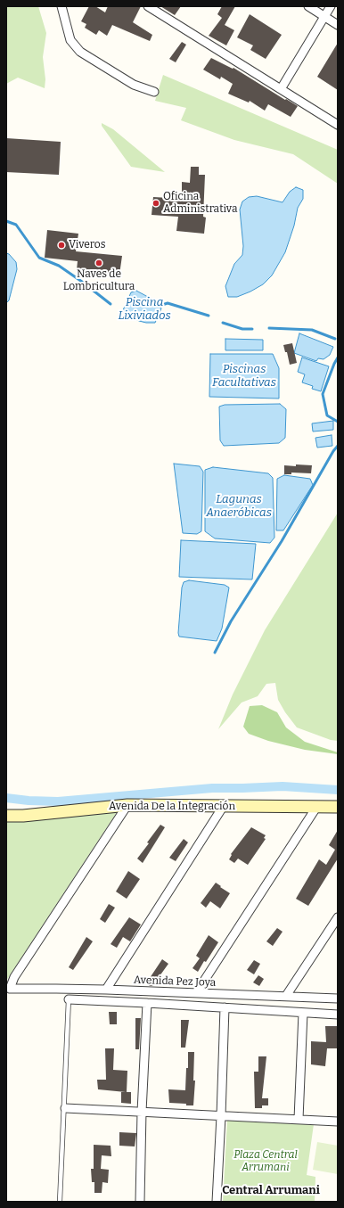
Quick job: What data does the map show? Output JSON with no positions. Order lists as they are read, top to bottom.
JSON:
{
  "streets": {
    "street": ["Avenida De la Integración", "Avenida Pez Joya"]
  },
  "crossings": [
    ["Avenida De la Integración", "Avenida Pez Joya"]
  ],
  "districts": ["Central Arrumani"],
  "water": ["Piscina Lixiviados", "Piscinas Facultativas", "Lagunas Anaeróbicas"],
  "parks": ["Plaza Central Arrumani"],
  "places": ["Oficina Administrativa", "Viveros", "Naves de Lombricultura"]
}
